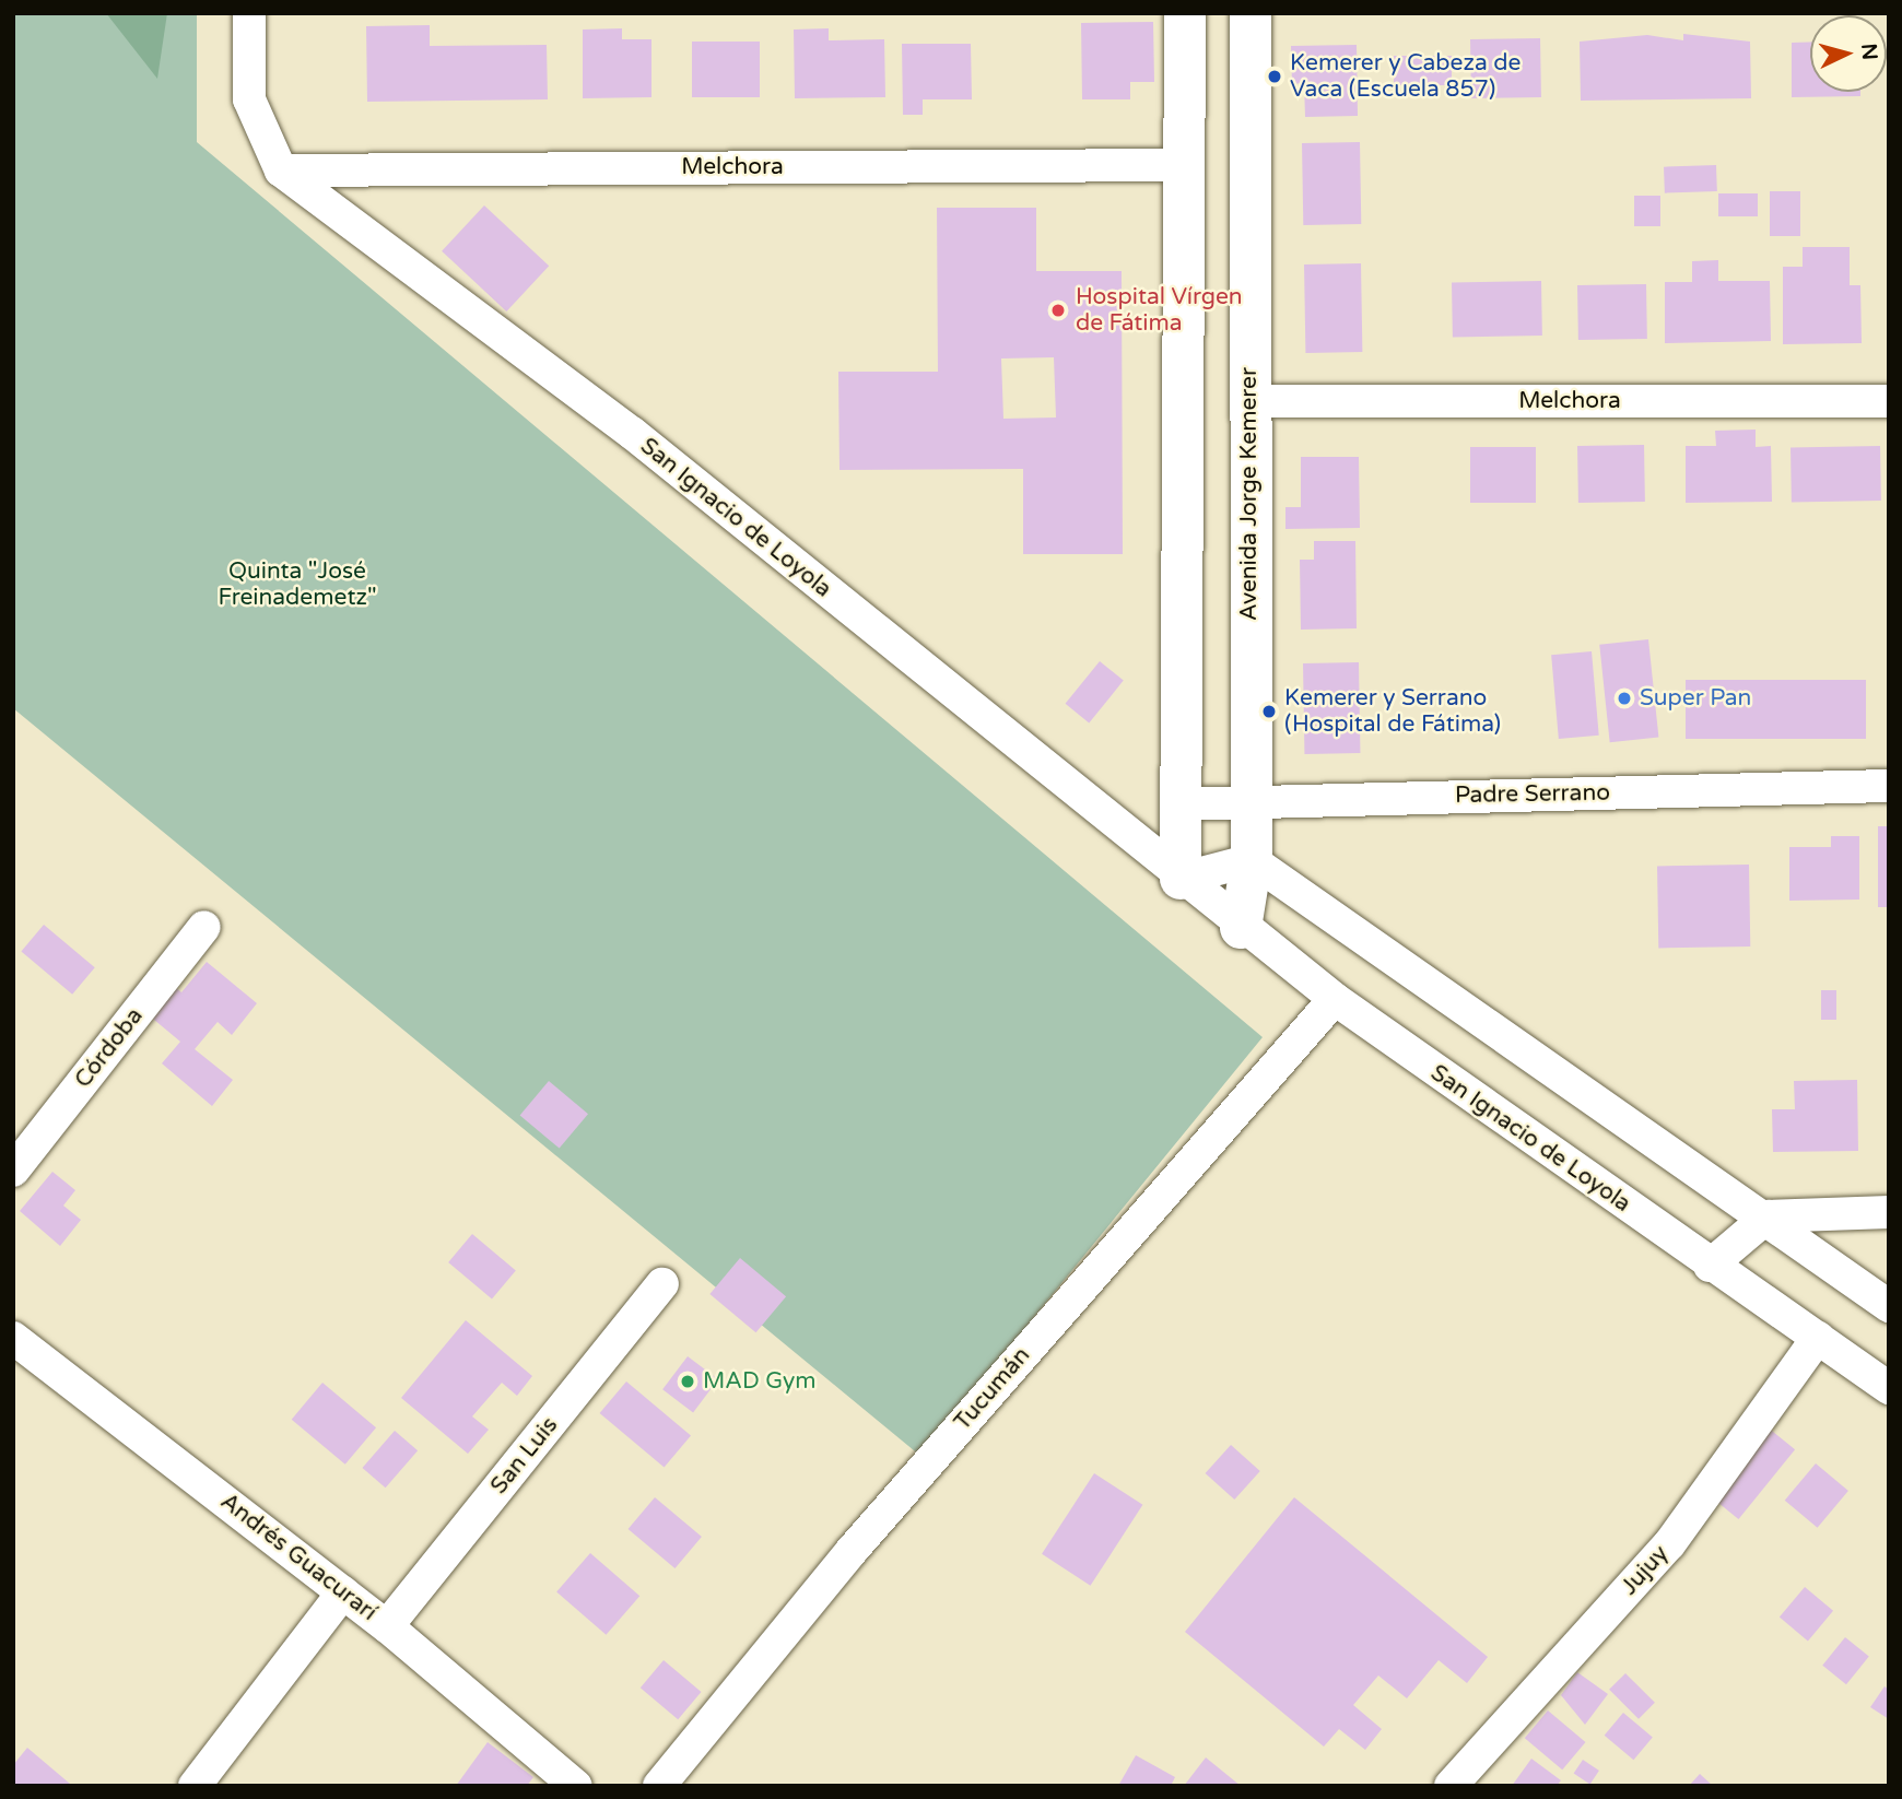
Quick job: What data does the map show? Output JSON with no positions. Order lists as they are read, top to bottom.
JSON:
{
  "streets": {
    "main road": ["Avenida Jorge Kemerer"],
    "street": [
      "Melchora",
      "San Ignacio de Loyola",
      "Padre Serrano",
      "Córdoba",
      "Tucumán",
      "San Luis",
      "Andrés Guacurarí",
      "Jujuy"
    ]
  },
  "crossings": [
    ["Melchora", "Avenida Jorge Kemerer"],
    ["Melchora", "San Ignacio de Loyola"],
    ["Avenida Jorge Kemerer", "San Ignacio de Loyola"],
    ["Avenida Jorge Kemerer", "Padre Serrano"],
    ["San Ignacio de Loyola", "Tucumán"],
    ["San Ignacio de Loyola", "Jujuy"],
    ["San Luis", "Andrés Guacurarí"]
  ],
  "parks": ["Quinta \"José Freinademetz\""],
  "places": [
    "Kemerer y Cabeza de Vaca (Escuela 857)",
    "Hospital Vírgen de Fátima",
    "Super Pan",
    "Kemerer y Serrano (Hospital de Fátima)",
    "MAD Gym"
  ],
  "north": "right"
}
